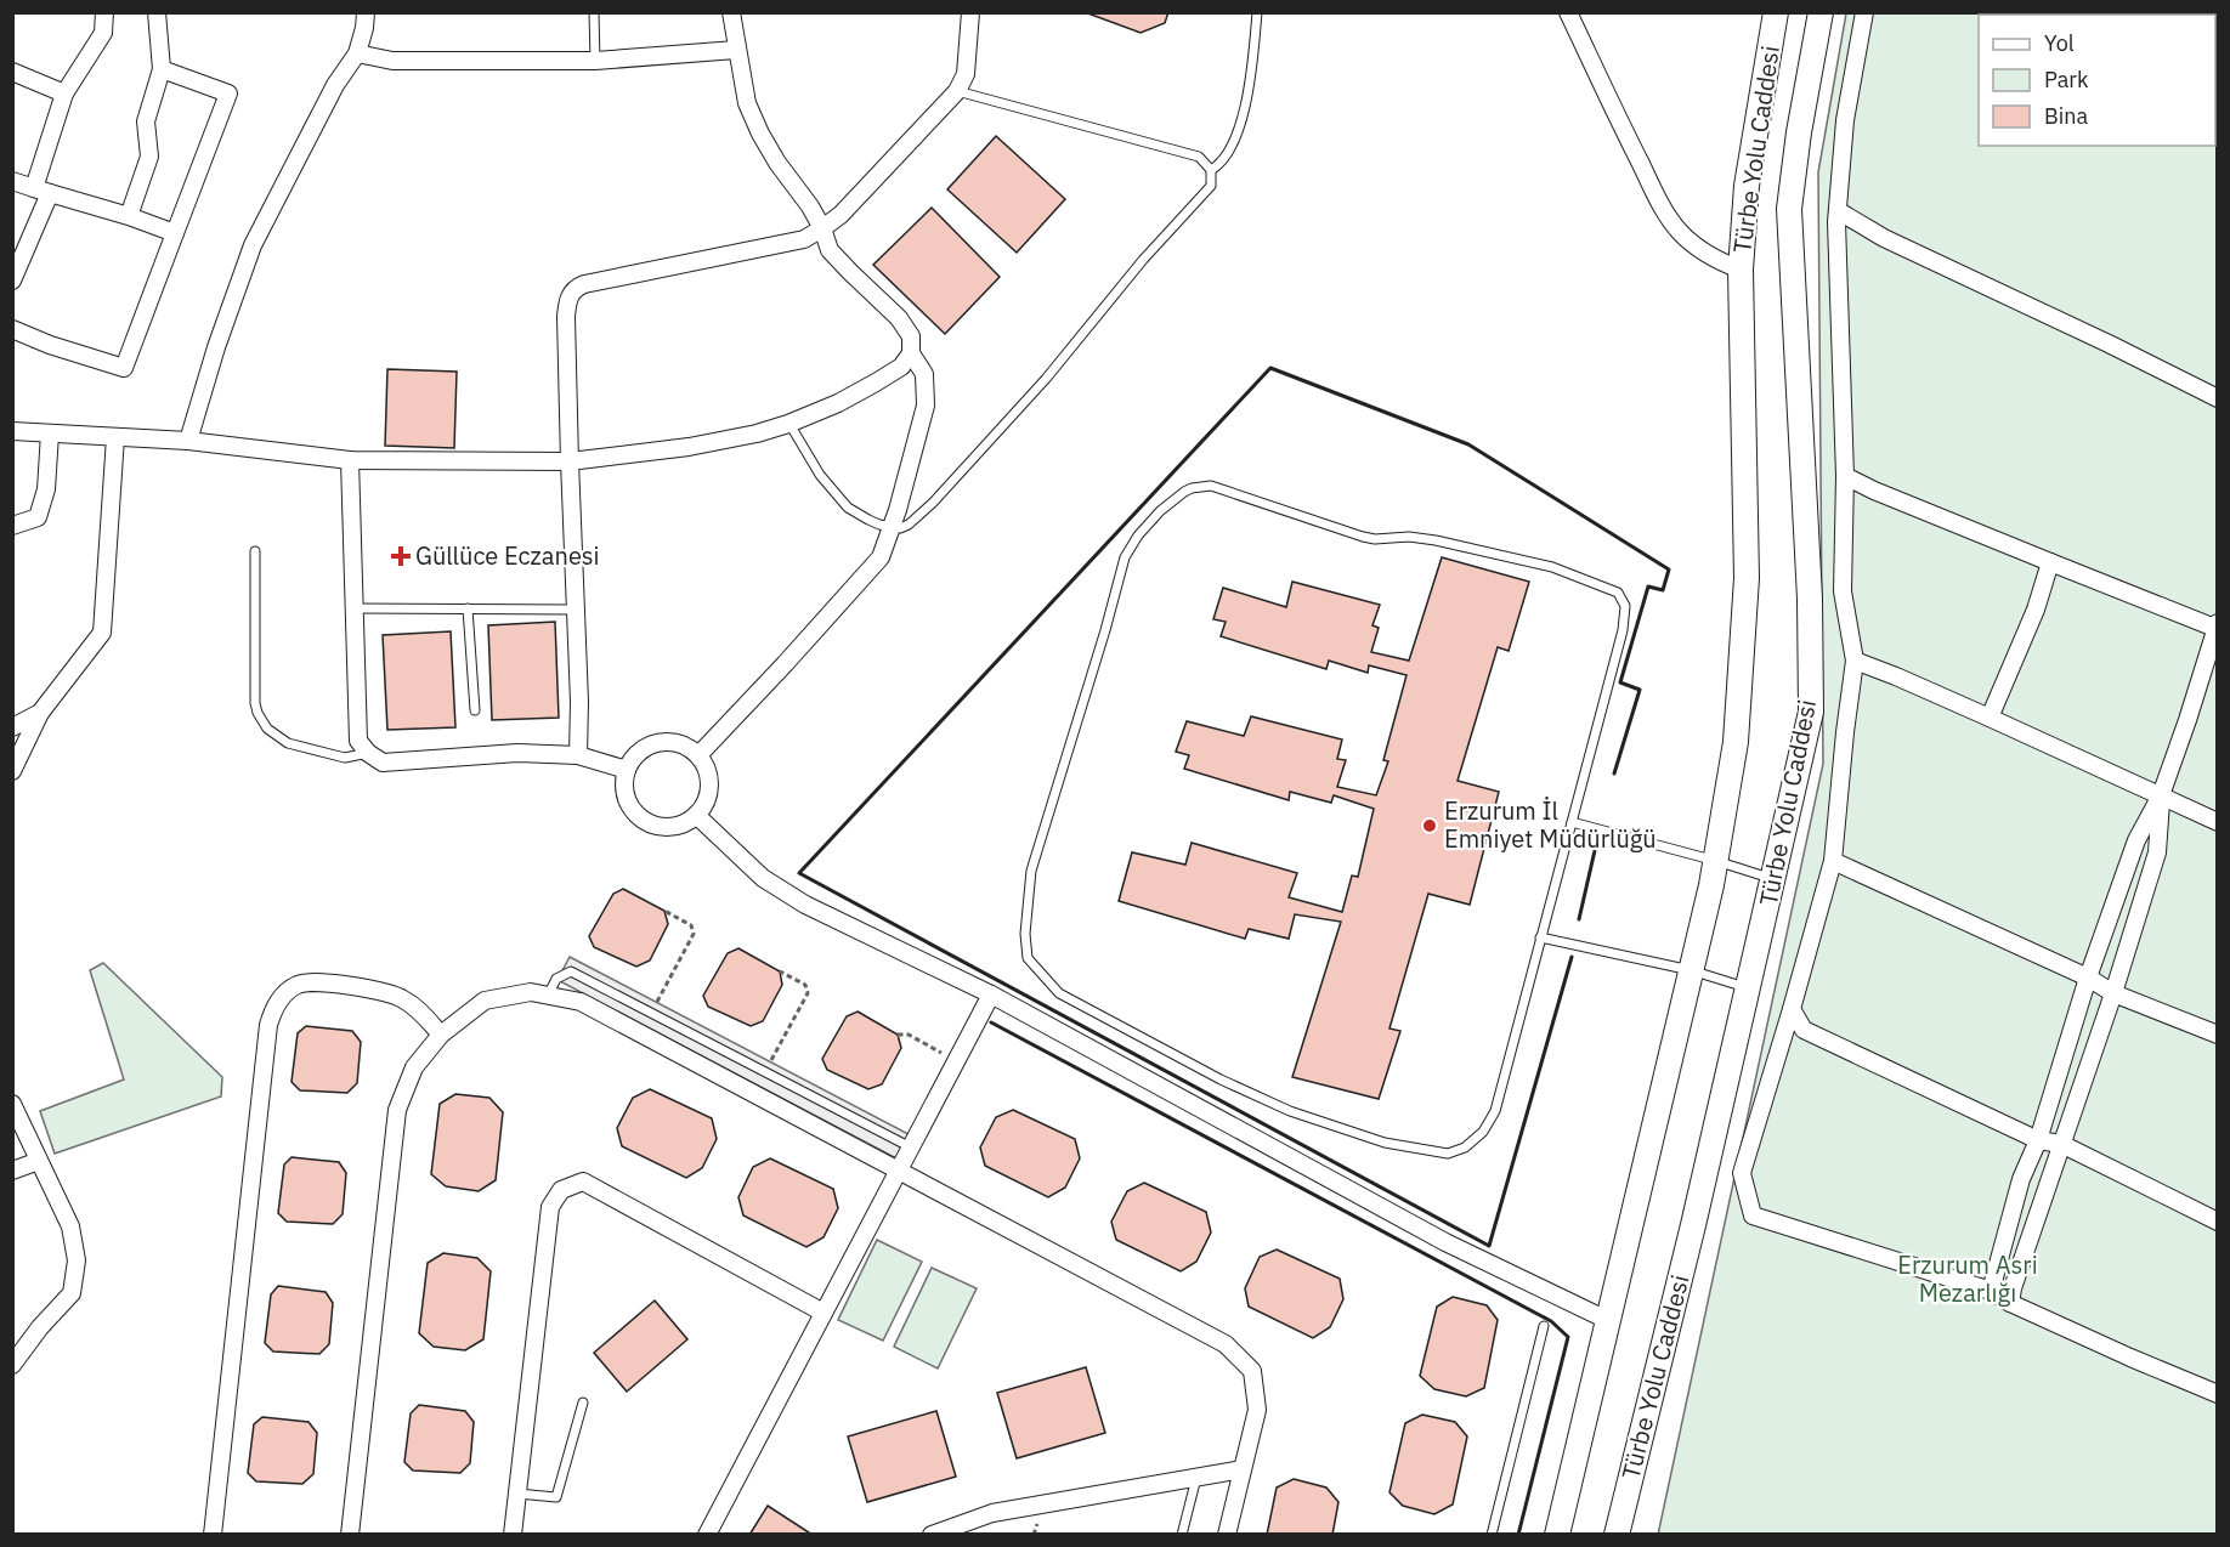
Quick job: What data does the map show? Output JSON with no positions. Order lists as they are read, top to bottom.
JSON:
{
  "streets": {
    "street": ["Türbe Yolu Caddesi"]
  },
  "parks": ["Erzurum Asri Mezarlığı"],
  "places": {
    "health": ["Güllüce Eczanesi"],
    "other": ["Erzurum İl Emniyet Müdürlüğü"]
  },
  "legend": ["Yol", "Park", "Bina"]
}
